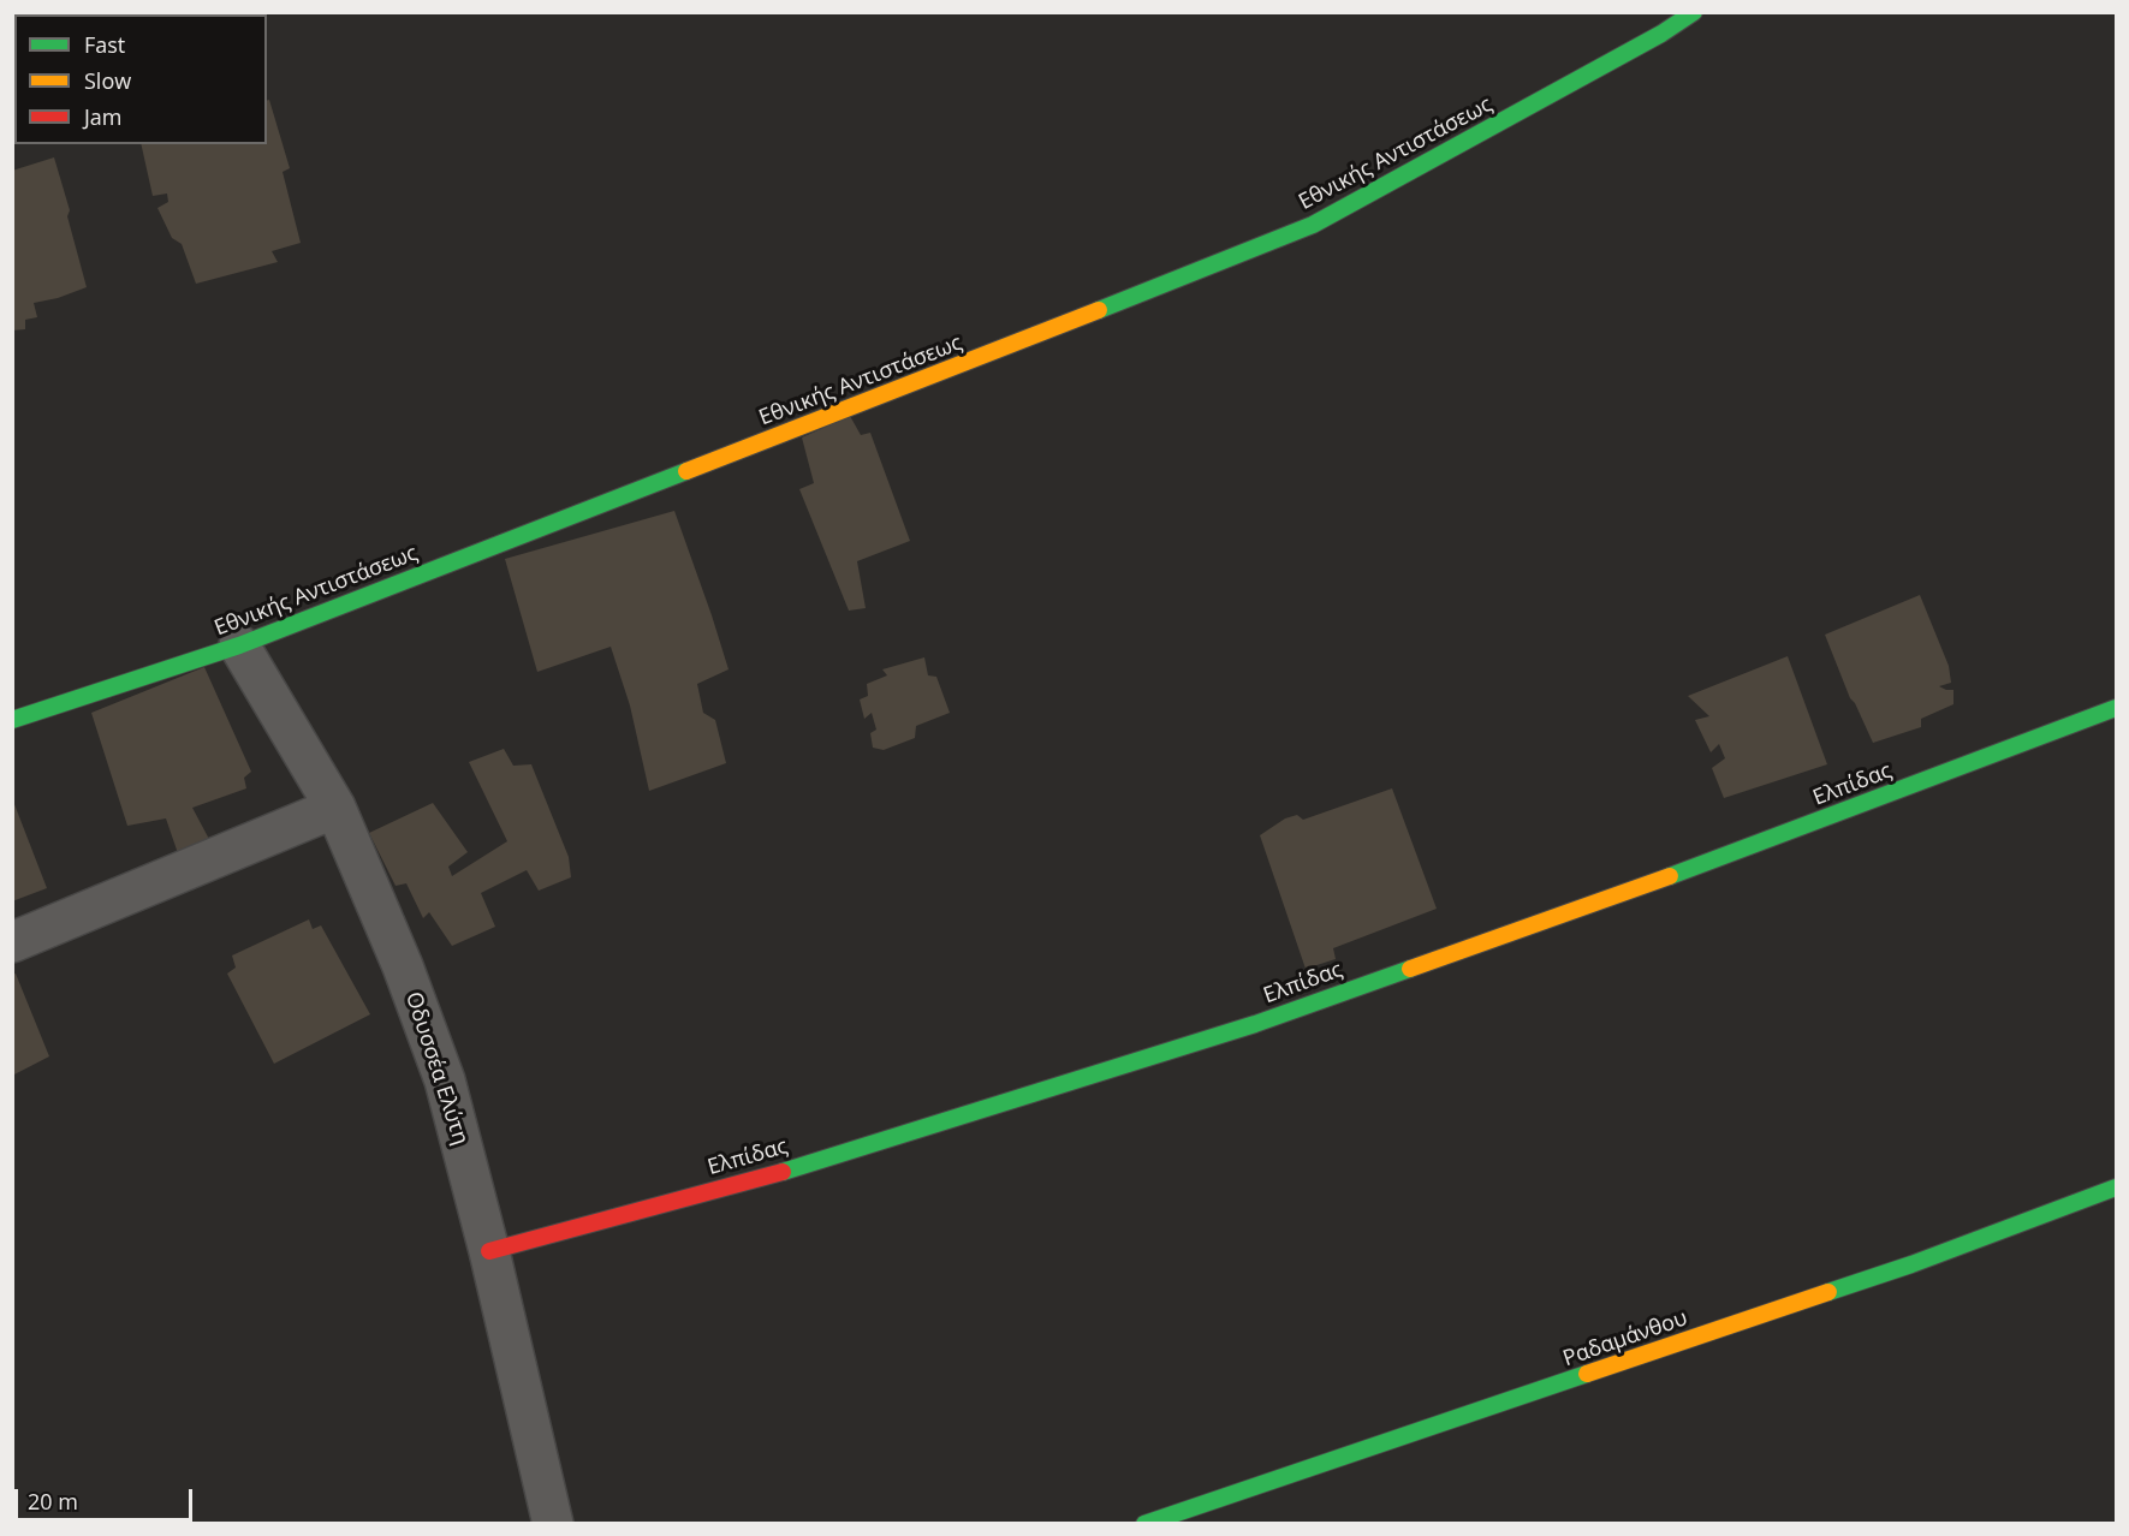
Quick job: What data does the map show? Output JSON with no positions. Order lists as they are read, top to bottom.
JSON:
{
  "streets": {
    "street": [
      "Εθνικής Αντιστάσεως",
      "Ελπίδας",
      "Οδυσσέα Ελύτη",
      "Ραδαμάνθου"
    ]
  },
  "crossings": [
    ["Εθνικής Αντιστάσεως", "Οδυσσέα Ελύτη"],
    ["Ελπίδας", "Οδυσσέα Ελύτη"]
  ],
  "legend": ["Fast", "Slow", "Jam"],
  "scale_bar": "20 m"
}
